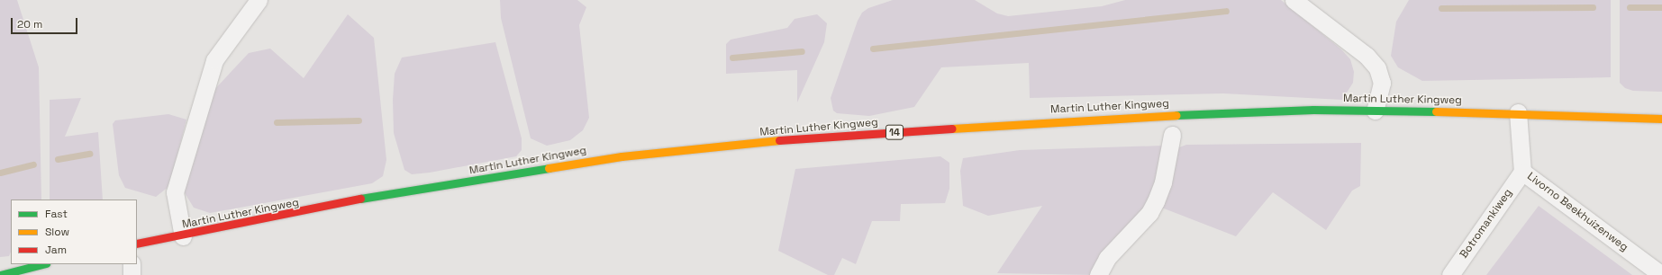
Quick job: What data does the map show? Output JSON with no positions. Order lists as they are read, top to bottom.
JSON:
{
  "streets": {
    "main road": ["Martin Luther Kingweg", "14"],
    "street": ["Livorno Beekhuizenweg", "Botromankiweg"]
  },
  "crossings": [
    ["Martin Luther Kingweg", "Livorno Beekhuizenweg"],
    ["Livorno Beekhuizenweg", "Botromankiweg"]
  ],
  "legend": ["Fast", "Slow", "Jam"],
  "scale_bar": "20 m"
}
